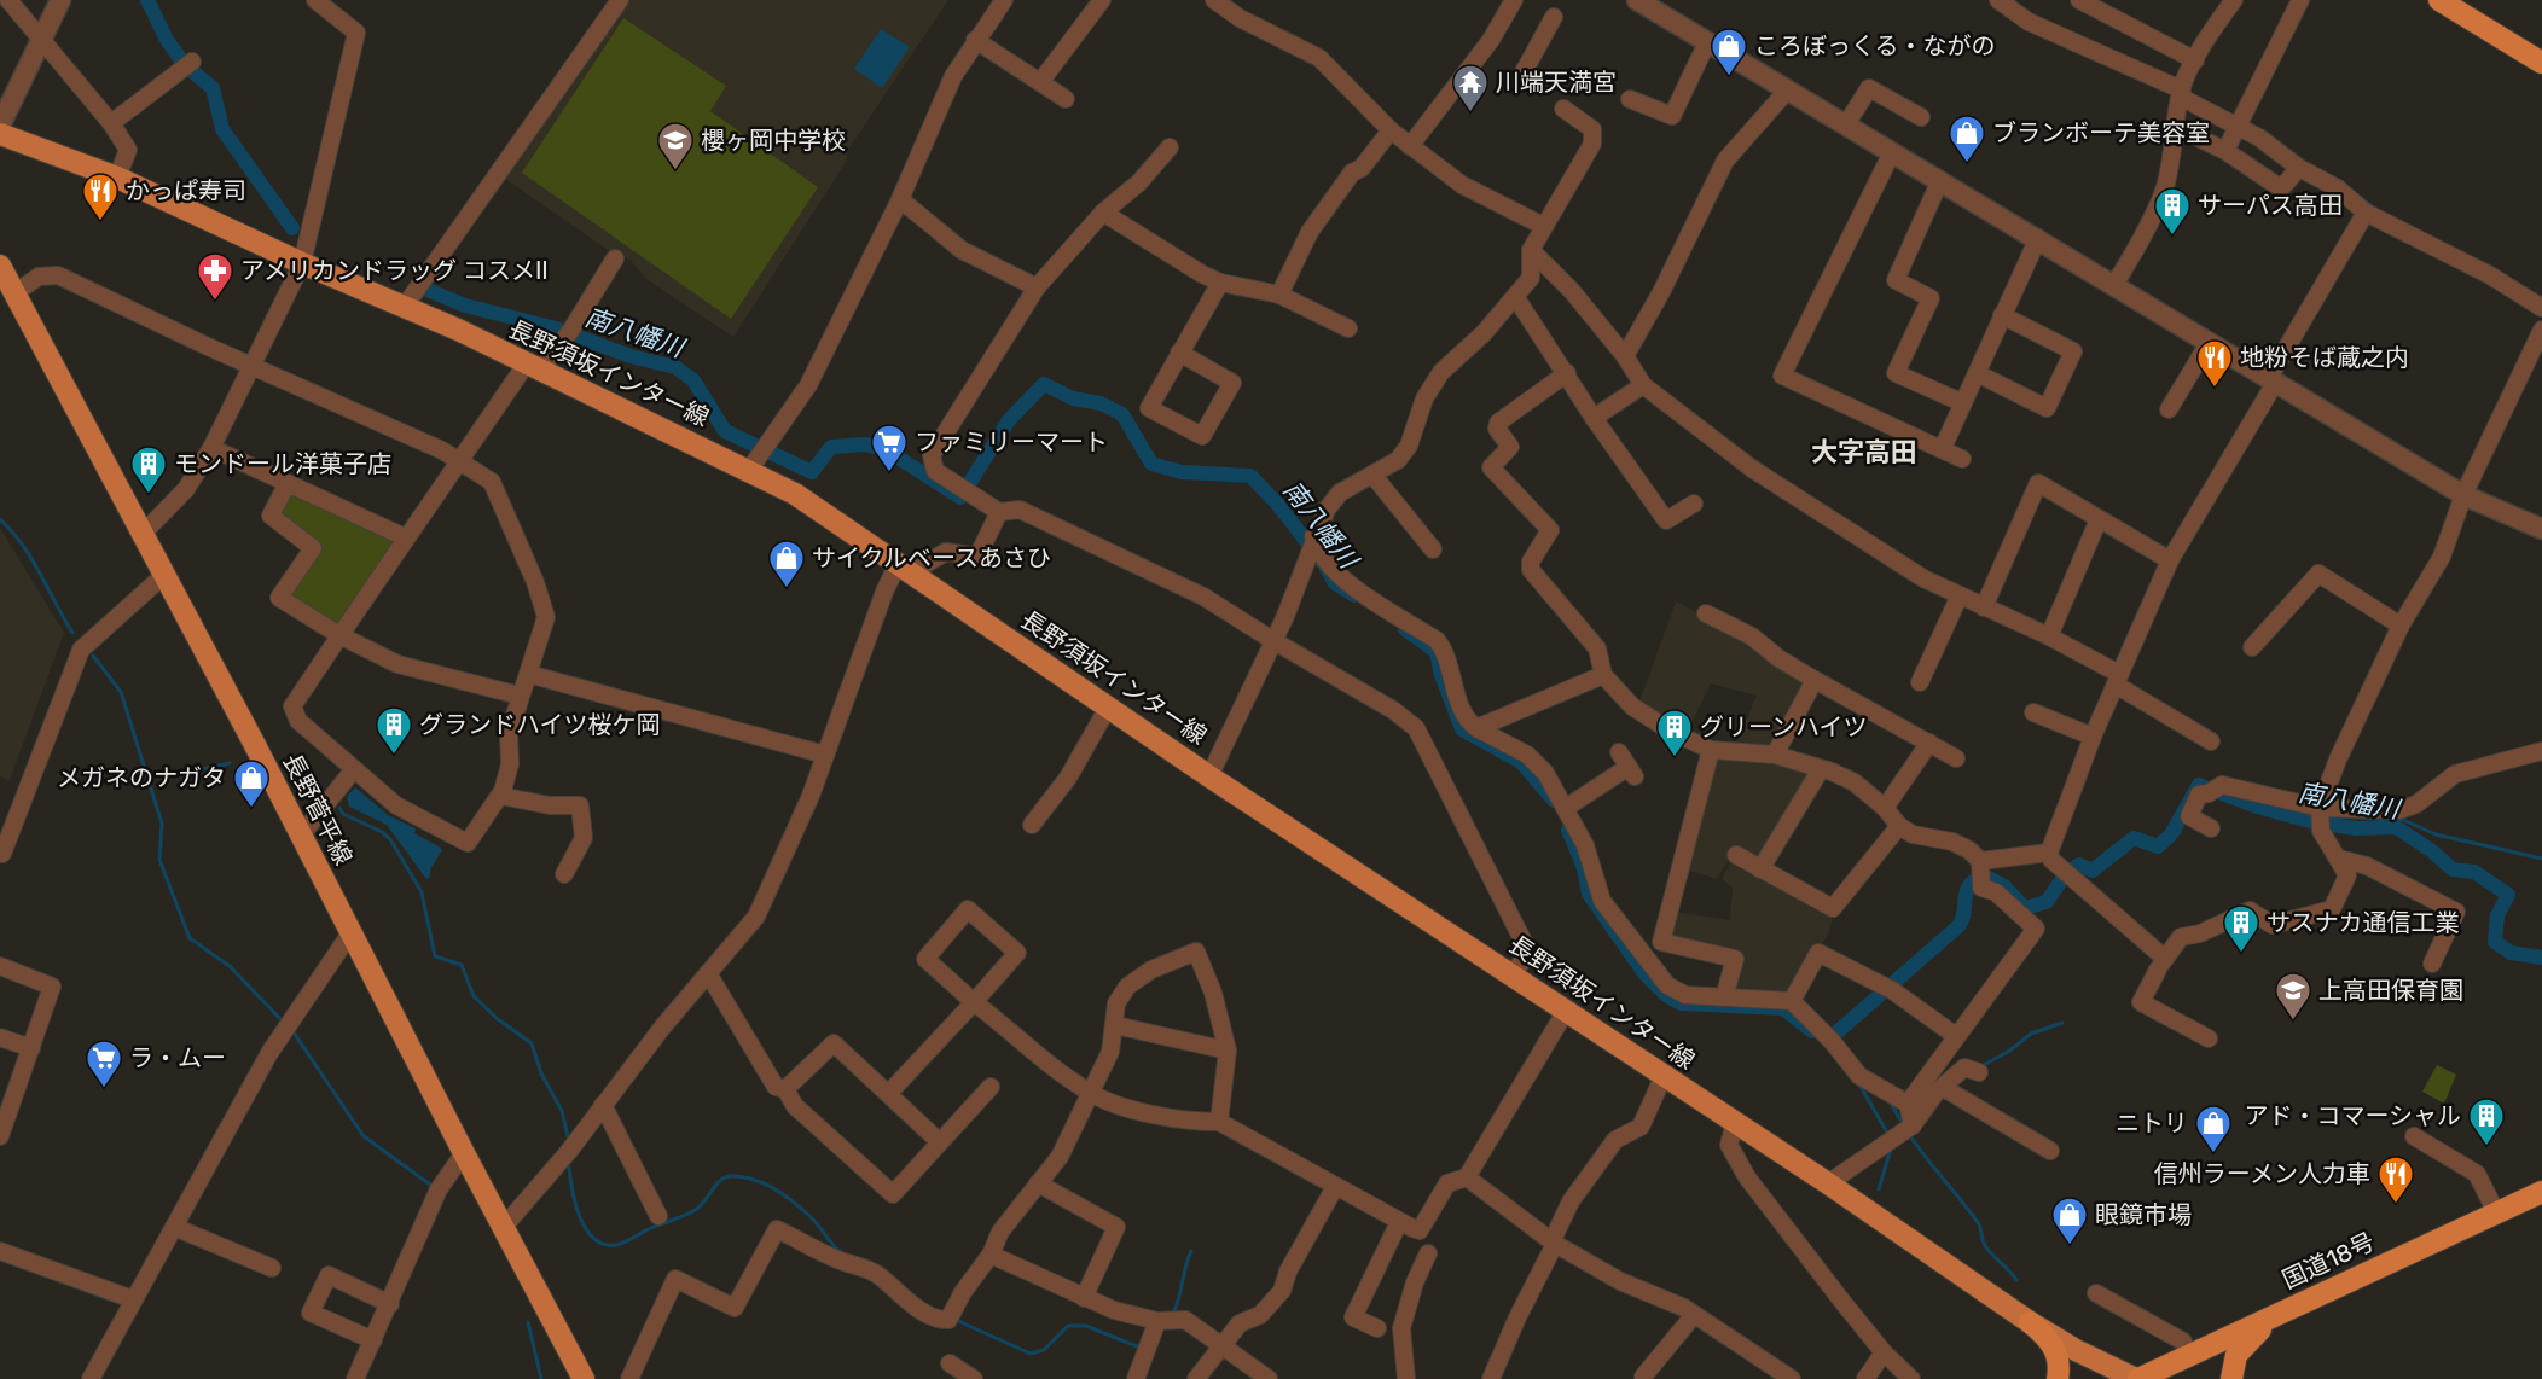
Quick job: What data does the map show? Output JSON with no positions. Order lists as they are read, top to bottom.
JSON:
{
  "streets": {
    "highway": ["国道18号"],
    "main road": ["長野須坂インター線", "長野菅平線"]
  },
  "crossings": [
    ["長野須坂インター線", "国道18号"]
  ],
  "districts": ["大字高田"],
  "water": ["南八幡川"],
  "places": {
    "shop": [
      "ころぼっくる・ながの",
      "ブランボーテ美容室",
      "サイクルベースあさひ",
      "メガネのナガタ",
      "ニトリ",
      "眼鏡市場"
    ],
    "temple": ["川端天満宮"],
    "school or university": ["櫻ヶ岡中学校", "上高田保育園"],
    "restaurant": ["かっぱ寿司", "地粉そば蔵之内", "信州ラーメン人力車"],
    "building": [
      "サーパス高田",
      "モンドール洋菓子店",
      "グランドハイツ桜ケ岡",
      "グリーンハイツ",
      "サスナカ通信工業",
      "アド・コマーシャル"
    ],
    "pharmacy": ["アメリカンドラッグ コスメII"],
    "supermarket": ["ファミリーマート", "ラ・ムー"]
  }
}
